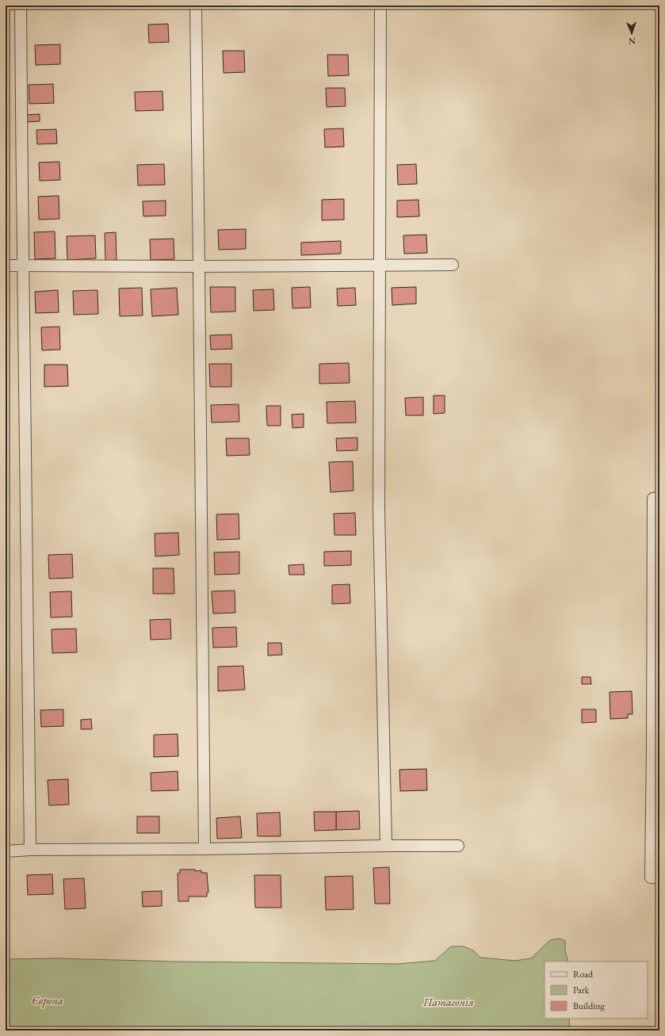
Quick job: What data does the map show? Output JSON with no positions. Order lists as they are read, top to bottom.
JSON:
{
  "parks": ["Європа", "Патагонія"],
  "legend": ["Road", "Park", "Building"],
  "north": "bottom"
}
